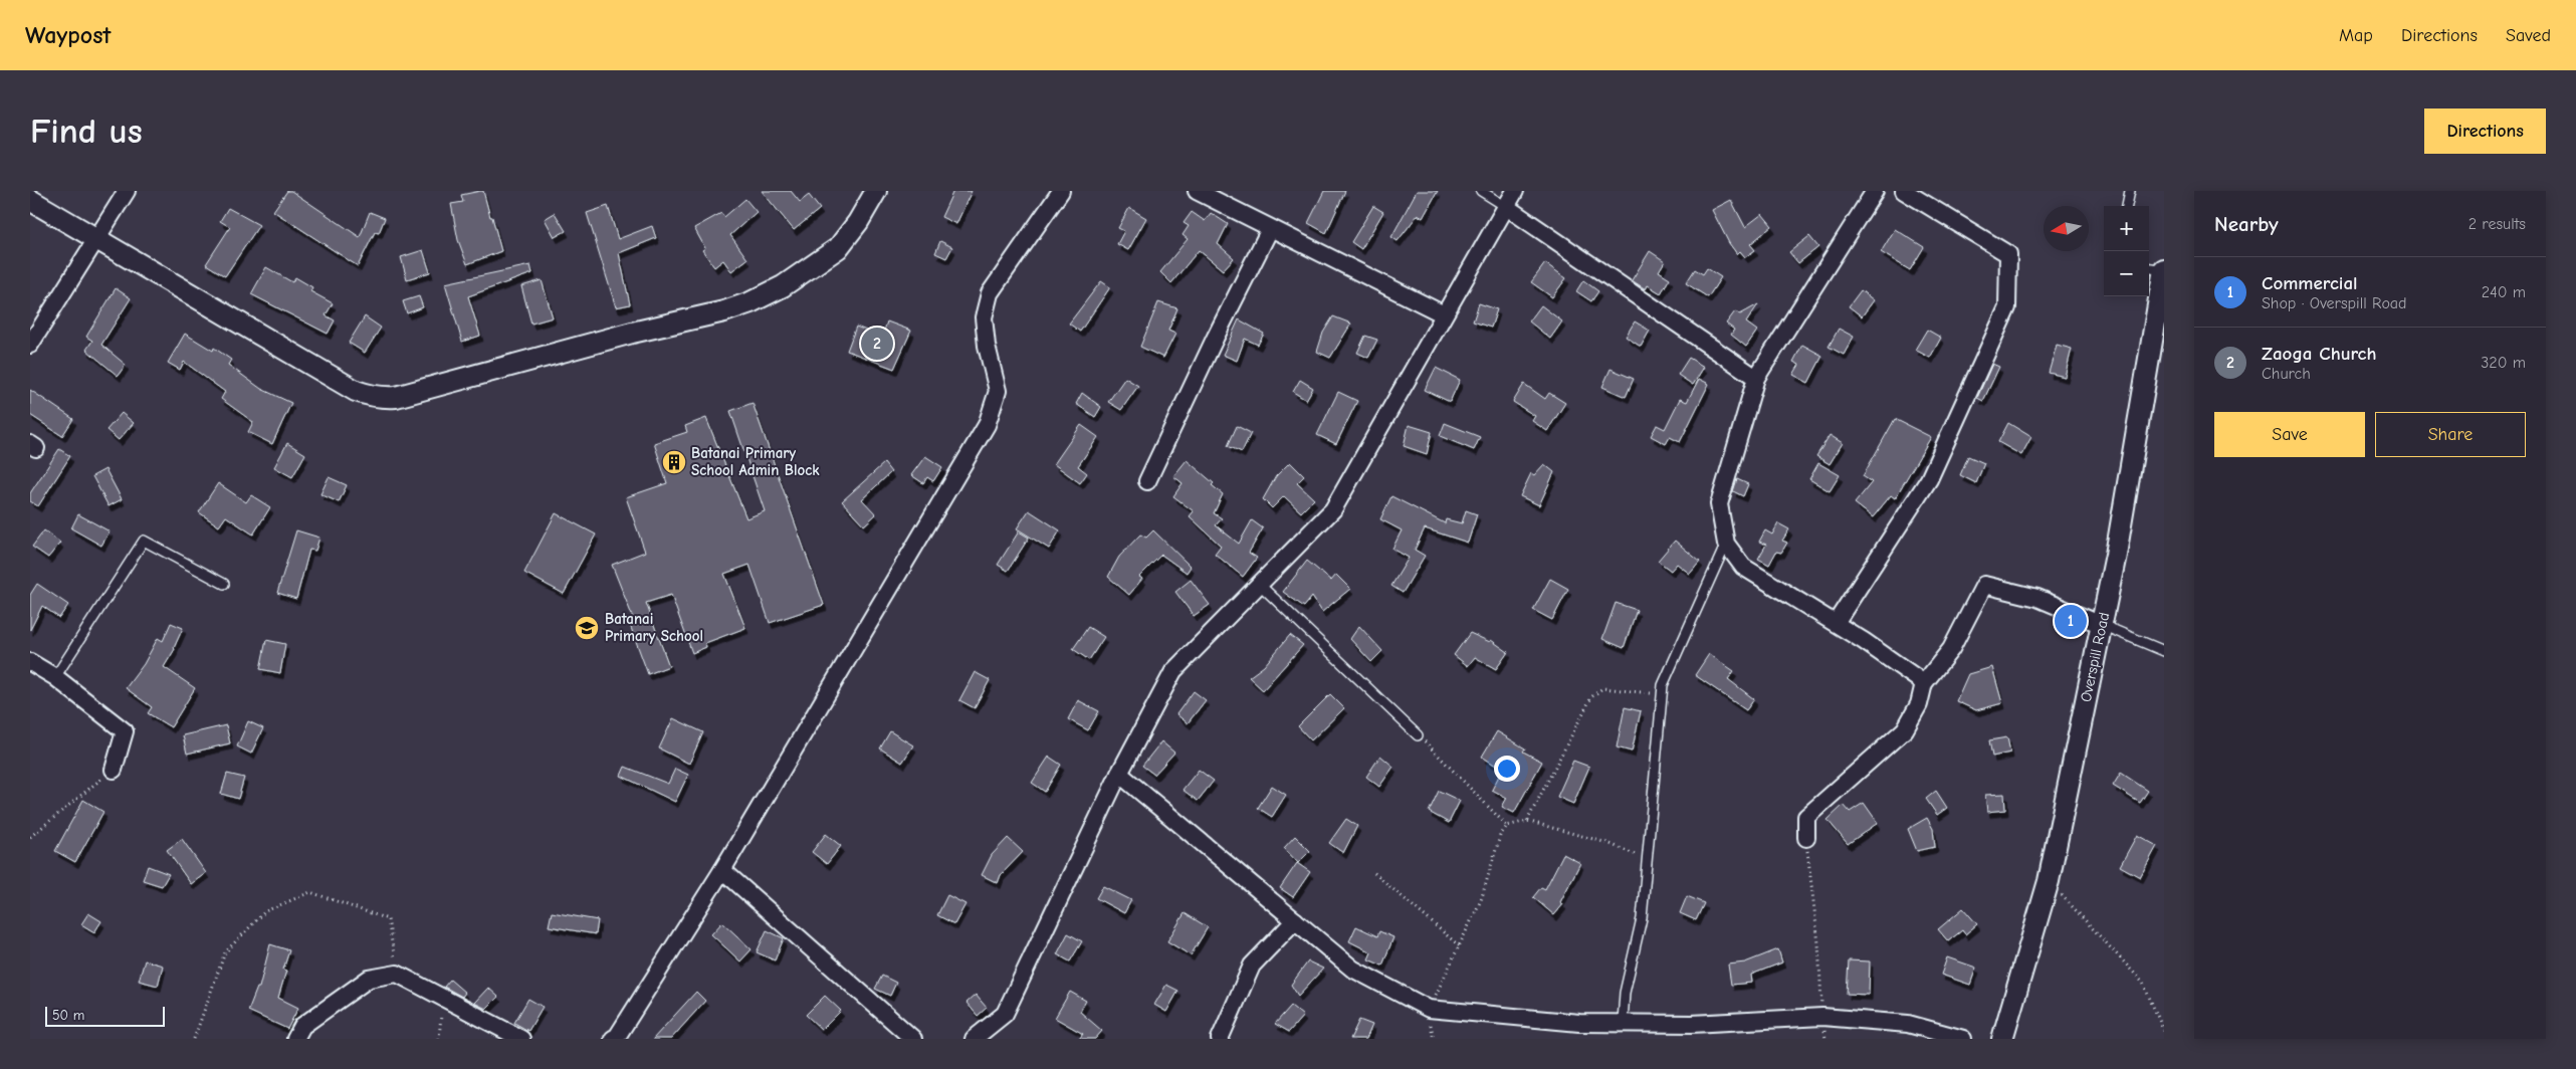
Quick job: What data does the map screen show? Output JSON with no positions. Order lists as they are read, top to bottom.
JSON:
{
  "streets": {
    "street": ["Overspill Road"]
  },
  "places": {
    "building": ["Batanai Primary School Admin Block"],
    "school or university": ["Batanai Primary School"]
  },
  "scale_bar": "50 m",
  "north": "left",
  "page": {
    "header": "Waypost",
    "nav": ["Map", "Directions", "Saved"],
    "buttons": [
      "Directions",
      ["Save", "Share"]
    ],
    "title": "Find us",
    "heading": ["Nearby", "2 results"],
    "map_buttons": ["+", "−"],
    "list": [
      {
        "mark": "1",
        "name": "Commercial",
        "note": "Shop · Overspill Road",
        "value": "240 m"
      },
      {
        "mark": "2",
        "name": "Zaoga Church",
        "note": "Church",
        "value": "320 m"
      }
    ],
    "pins": ["2", "1"],
    "scale": "50 m"
  }
}
